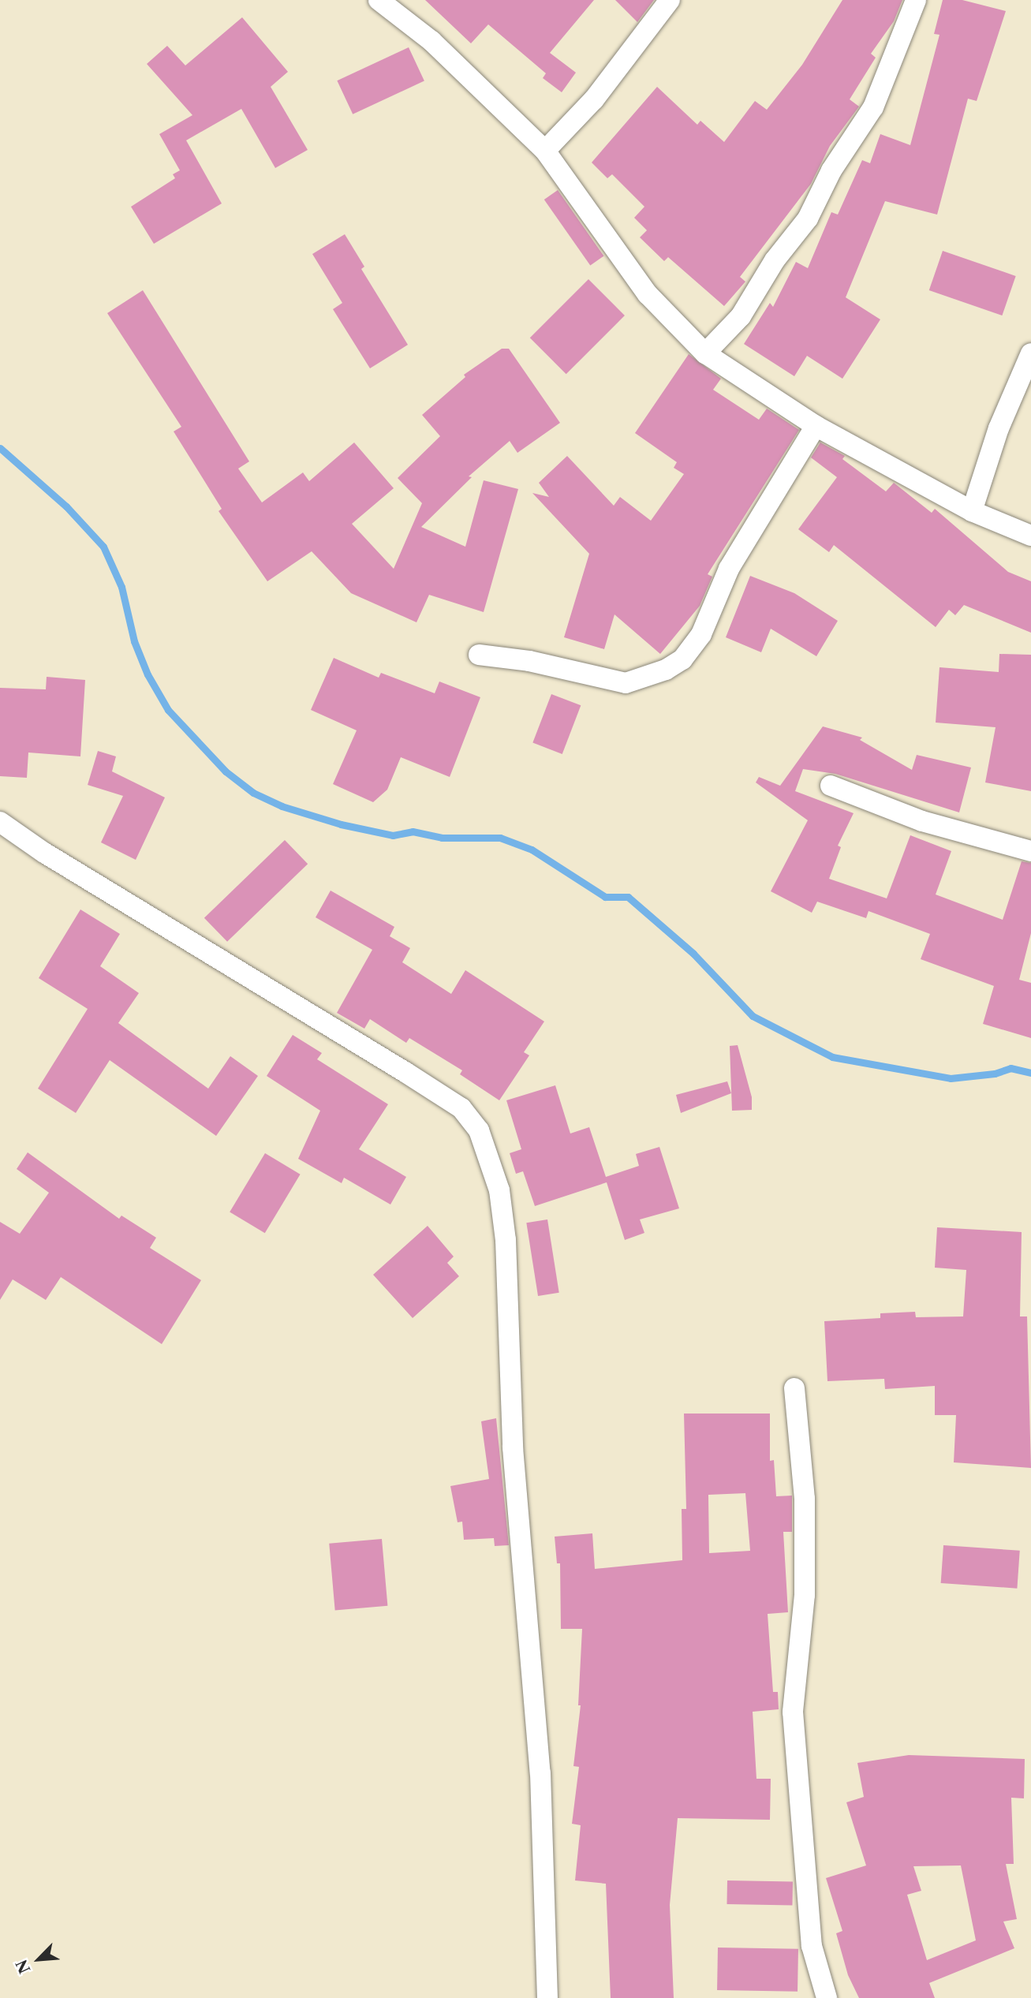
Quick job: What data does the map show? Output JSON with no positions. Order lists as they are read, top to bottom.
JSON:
{
  "north": "bottom left"
}
